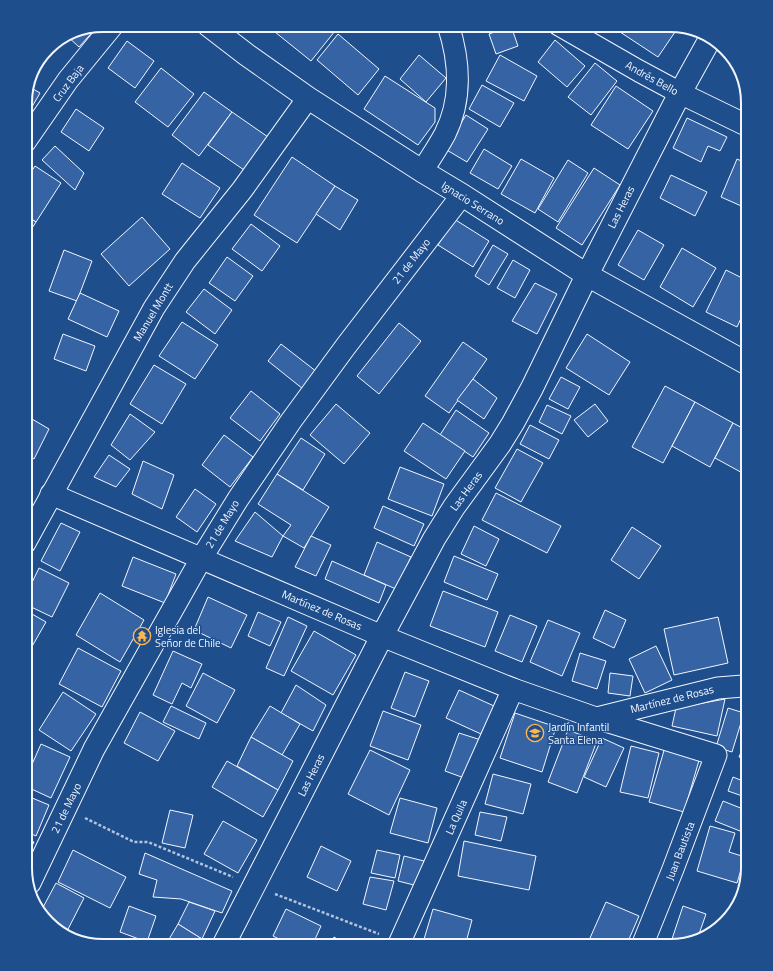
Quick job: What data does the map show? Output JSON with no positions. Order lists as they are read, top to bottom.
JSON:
{
  "streets": {
    "street": [
      "Andrés Bello",
      "Cruz Baja",
      "Ignacio Serrano",
      "Las Heras",
      "21 de Mayo",
      "Manuel Montt",
      "Martínez de Rosas",
      "La Quila",
      "Juan Bautista"
    ]
  },
  "crossings": [
    ["Andrés Bello", "Las Heras"],
    ["Ignacio Serrano", "Las Heras"],
    ["Ignacio Serrano", "21 de Mayo"],
    ["Ignacio Serrano", "Manuel Montt"],
    ["Las Heras", "Martínez de Rosas"],
    ["21 de Mayo", "Martínez de Rosas"],
    ["Manuel Montt", "Martínez de Rosas"],
    ["Martínez de Rosas", "La Quila"],
    ["Martínez de Rosas", "Juan Bautista"]
  ],
  "places": {
    "temple": ["Iglesia del Señor de Chile"],
    "school or university": ["Jardín Infantil Santa Elena"]
  }
}
